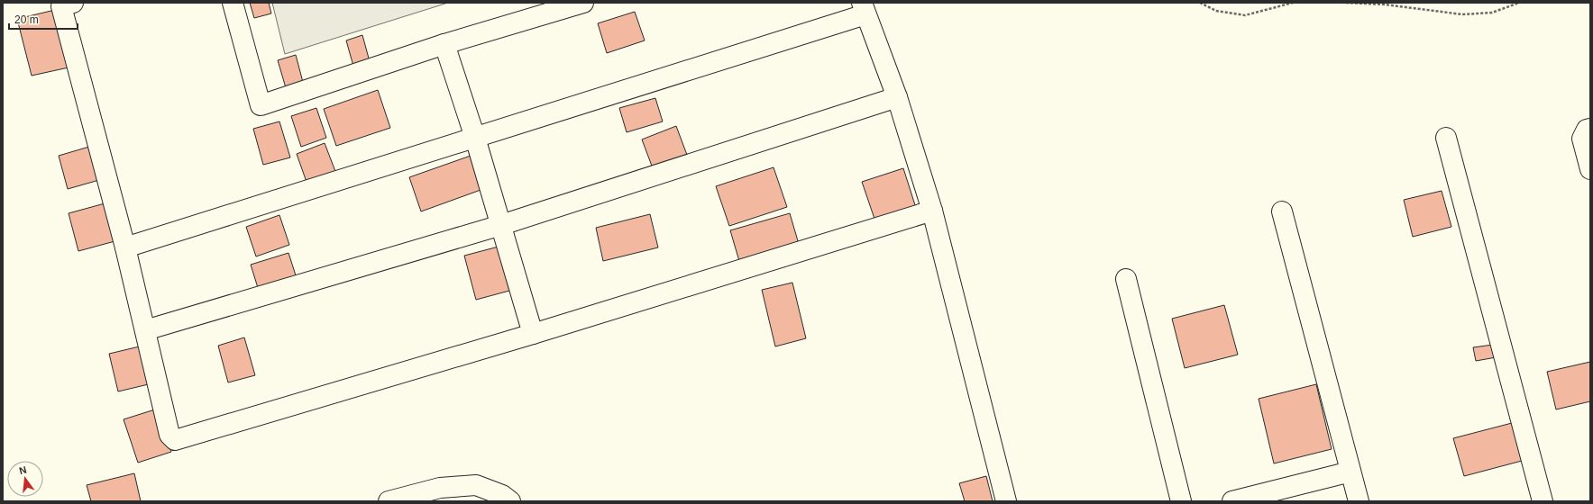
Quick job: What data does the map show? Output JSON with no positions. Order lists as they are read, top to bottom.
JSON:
{
  "scale_bar": "20 m",
  "north": "top"
}
